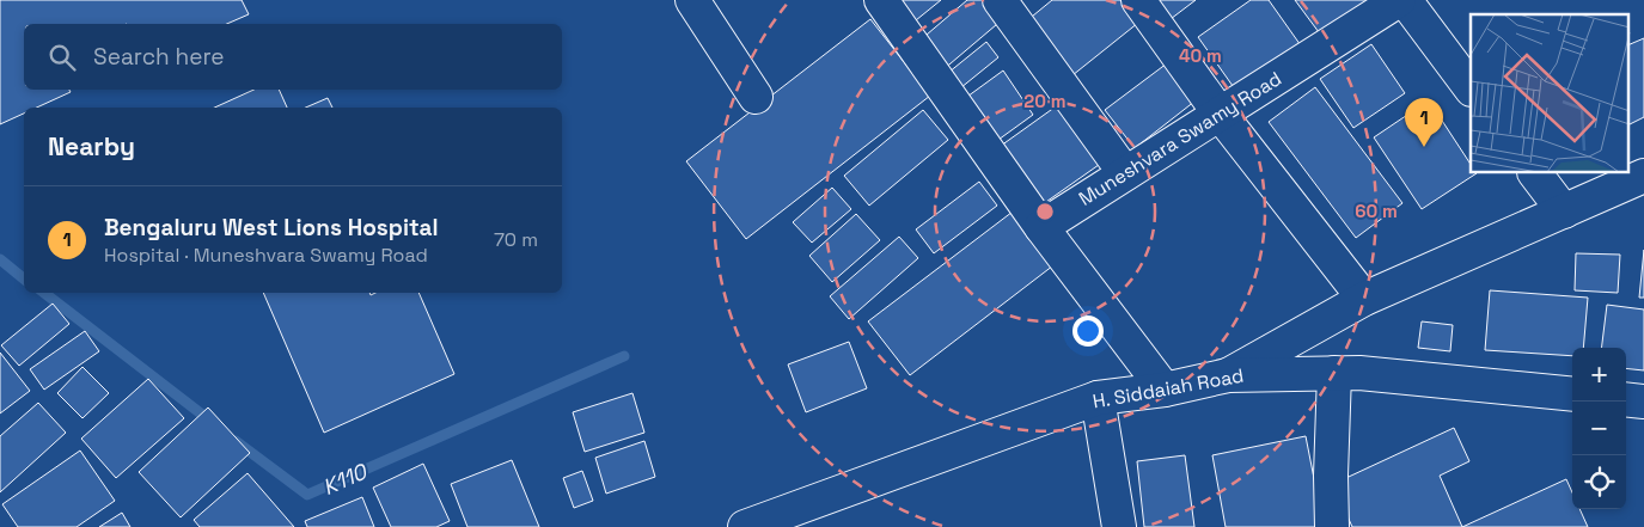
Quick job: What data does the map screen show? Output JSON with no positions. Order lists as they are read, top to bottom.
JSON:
{
  "streets": {
    "street": ["Muneshvara Swamy Road", "H. Siddaiah Road"]
  },
  "water": ["K110"],
  "page": {
    "search": "Search here",
    "pins": "1",
    "heading": "Nearby",
    "list": [
      {
        "mark": "1",
        "name": "Bengaluru West Lions Hospital",
        "note": "Hospital · Muneshvara Swamy Road",
        "value": "70 m"
      }
    ],
    "map_buttons": ["+", "−"]
  },
  "rings": ["40 m", "20 m", "60 m"]
}
